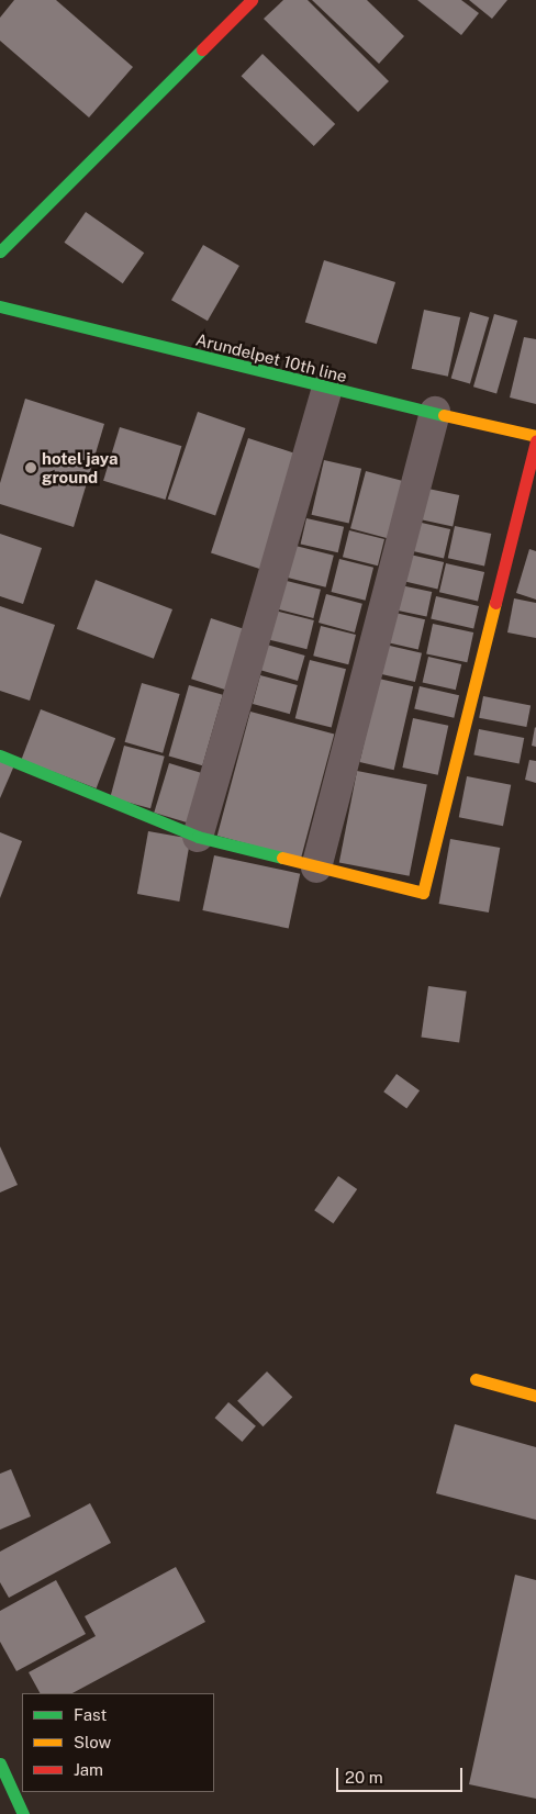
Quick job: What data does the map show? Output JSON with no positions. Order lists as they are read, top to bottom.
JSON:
{
  "streets": {
    "street": ["Arundelpet 10th line"]
  },
  "places": ["hotel jaya ground"],
  "legend": ["Fast", "Slow", "Jam"],
  "scale_bar": "20 m"
}
